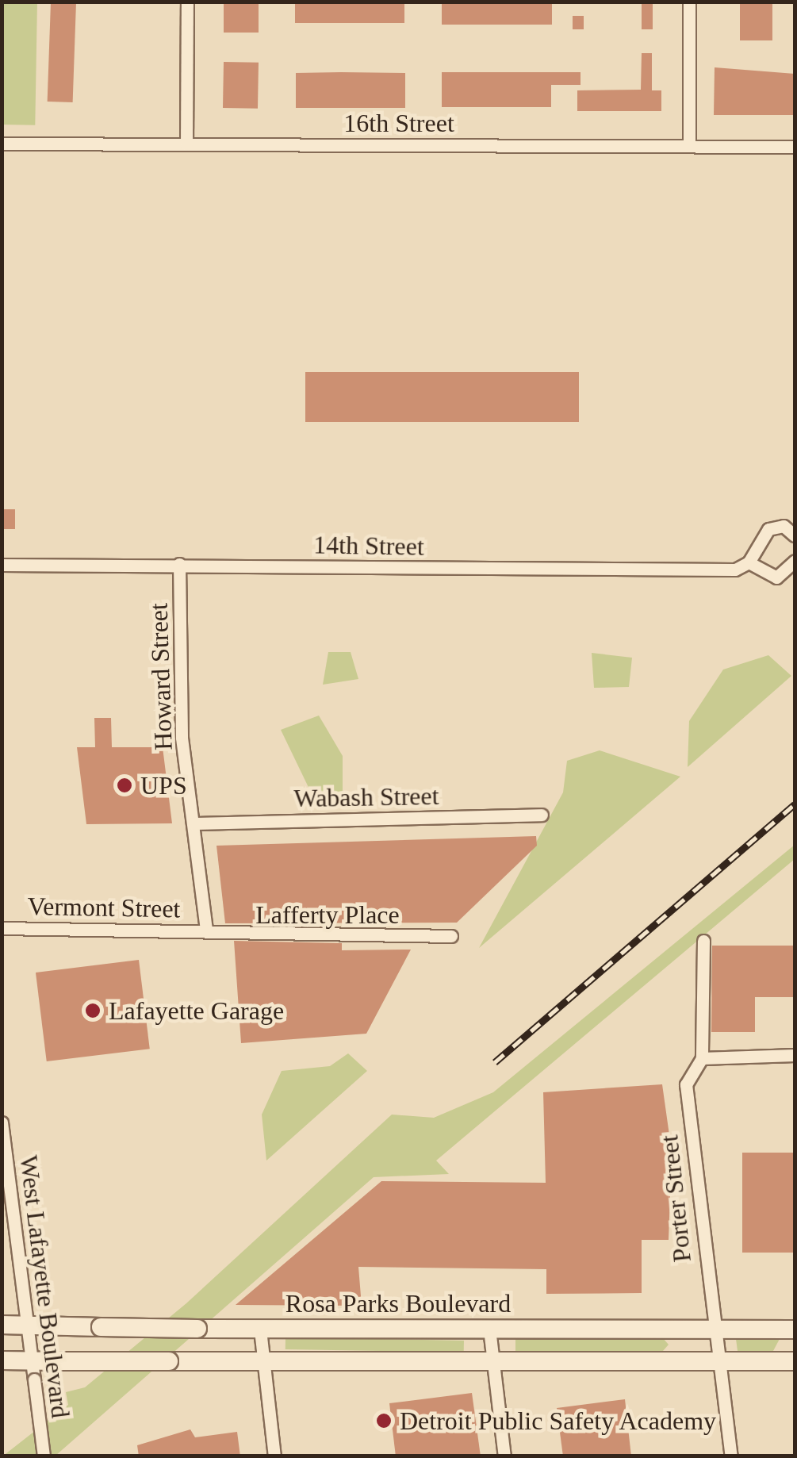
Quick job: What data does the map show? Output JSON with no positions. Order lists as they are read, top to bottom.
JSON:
{
  "streets": {
    "main road": ["Rosa Parks Boulevard"],
    "street": [
      "16th Street",
      "14th Street",
      "Howard Street",
      "Wabash Street",
      "Vermont Street",
      "Lafferty Place",
      "Porter Street",
      "West Lafayette Boulevard"
    ]
  },
  "crossings": [
    ["14th Street", "Howard Street"],
    ["Howard Street", "Wabash Street"],
    ["Howard Street", "Vermont Street"],
    ["Howard Street", "Lafferty Place"],
    ["Vermont Street", "Lafferty Place"],
    ["Porter Street", "Rosa Parks Boulevard"],
    ["West Lafayette Boulevard", "Rosa Parks Boulevard"]
  ],
  "places": ["UPS", "Lafayette Garage", "Detroit Public Safety Academy"]
}
